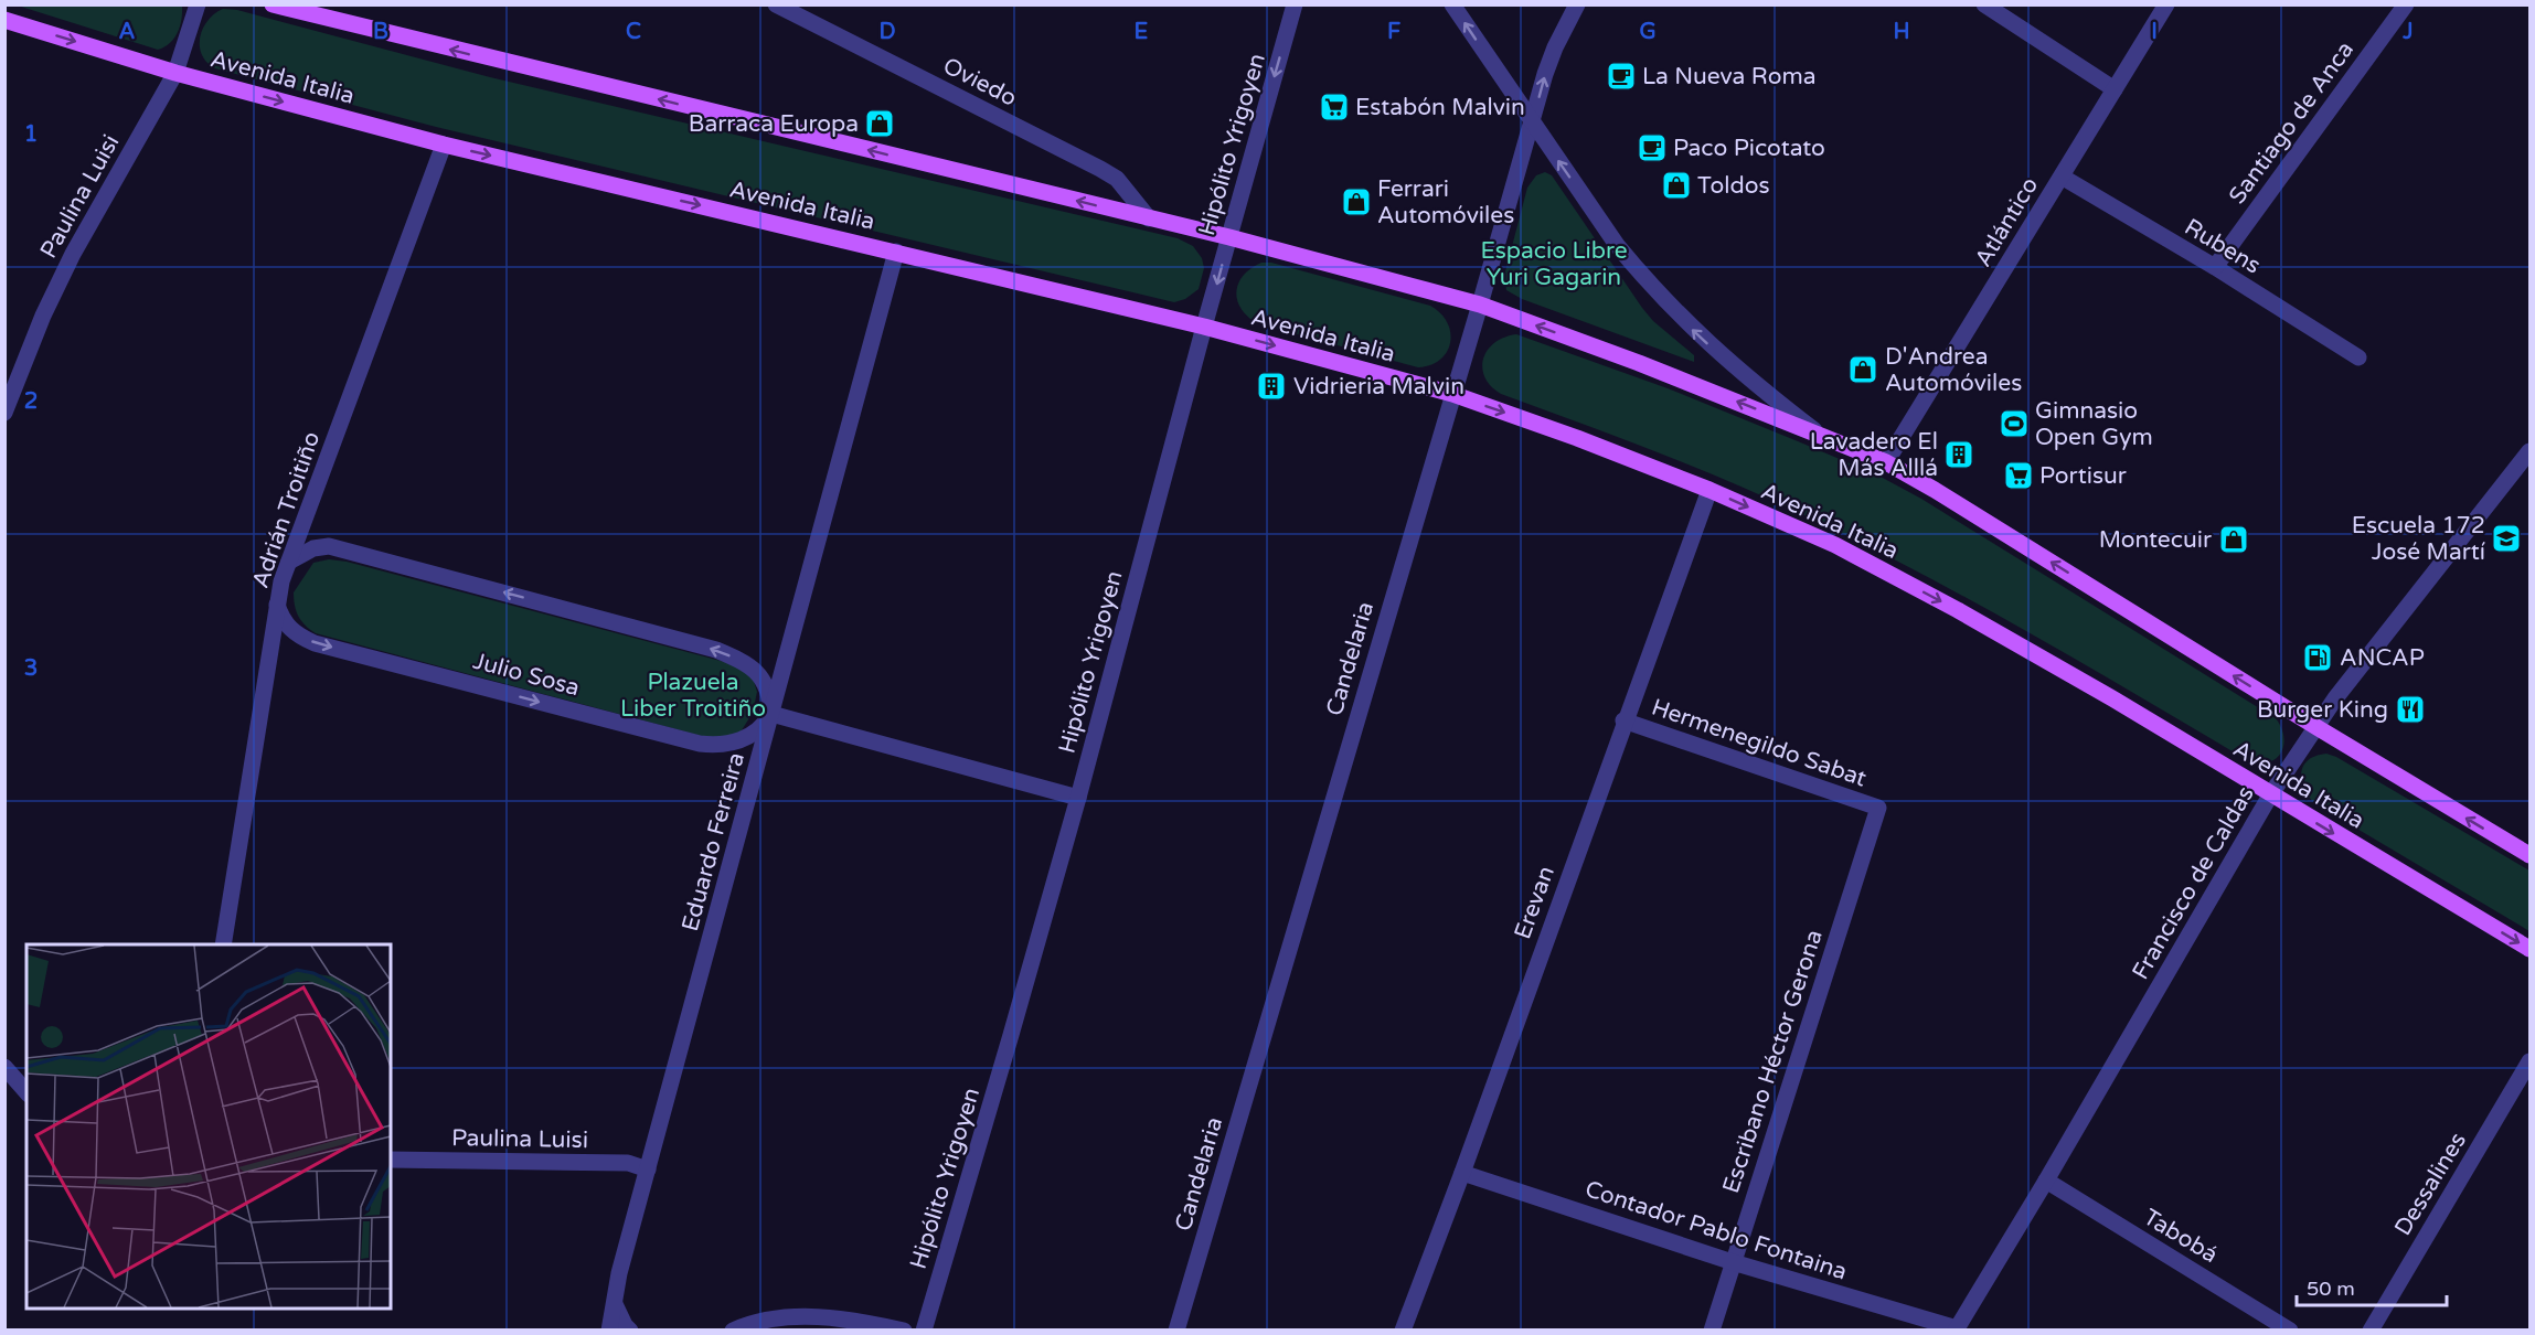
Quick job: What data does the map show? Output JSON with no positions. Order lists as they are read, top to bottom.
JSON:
{
  "streets": {
    "main road": ["Avenida Italia"],
    "street": [
      "Oviedo",
      "Santiago de Anca",
      "Hipólito Yrigoyen",
      "Paulina Luisi",
      "Atlántico",
      "Rubens",
      "Adrián Troitiño",
      "Candelaria",
      "Julio Sosa",
      "Hermenegildo Sabat",
      "Eduardo Ferreira",
      "Francisco de Caldas",
      "Erevan",
      "Escribano Héctor Gerona",
      "Dessalines",
      "Contador Pablo Fontaina",
      "Tabobá"
    ]
  },
  "crossings": [
    ["Avenida Italia", "Hipólito Yrigoyen"],
    ["Avenida Italia", "Paulina Luisi"],
    ["Avenida Italia", "Adrián Troitiño"],
    ["Avenida Italia", "Candelaria"],
    ["Avenida Italia", "Eduardo Ferreira"],
    ["Avenida Italia", "Francisco de Caldas"],
    ["Avenida Italia", "Erevan"],
    ["Santiago de Anca", "Rubens"],
    ["Paulina Luisi", "Eduardo Ferreira"],
    ["Atlántico", "Rubens"],
    ["Adrián Troitiño", "Julio Sosa"],
    ["Julio Sosa", "Eduardo Ferreira"],
    ["Hermenegildo Sabat", "Erevan"],
    ["Hermenegildo Sabat", "Escribano Héctor Gerona"],
    ["Francisco de Caldas", "Contador Pablo Fontaina"],
    ["Francisco de Caldas", "Tabobá"],
    ["Erevan", "Contador Pablo Fontaina"],
    ["Escribano Héctor Gerona", "Contador Pablo Fontaina"]
  ],
  "parks": ["Espacio Libre Yuri Gagarin", "Plazuela Liber Troitiño"],
  "places": {
    "cafe": ["La Nueva Roma", "Paco Picotato"],
    "supermarket": ["Estabón Malvin", "Portisur"],
    "shop": [
      "Barraca Europa",
      "Toldos",
      "Ferrari Automóviles",
      "D'Andrea Automóviles",
      "Montecuir"
    ],
    "building": ["Vidrieria Malvin", "Lavadero El Más Alllá"],
    "sports": ["Gimnasio Open Gym"],
    "school or university": ["Escuela 172 José Martí"],
    "fuel station": ["ANCAP"],
    "restaurant": ["Burger King"]
  },
  "scale_bar": "50 m",
  "grid": {
    "columns": [
      "A",
      "B",
      "C",
      "D",
      "E",
      "F",
      "G",
      "H",
      "I",
      "J"
    ],
    "rows": ["1", "2", "3"]
  }
}
